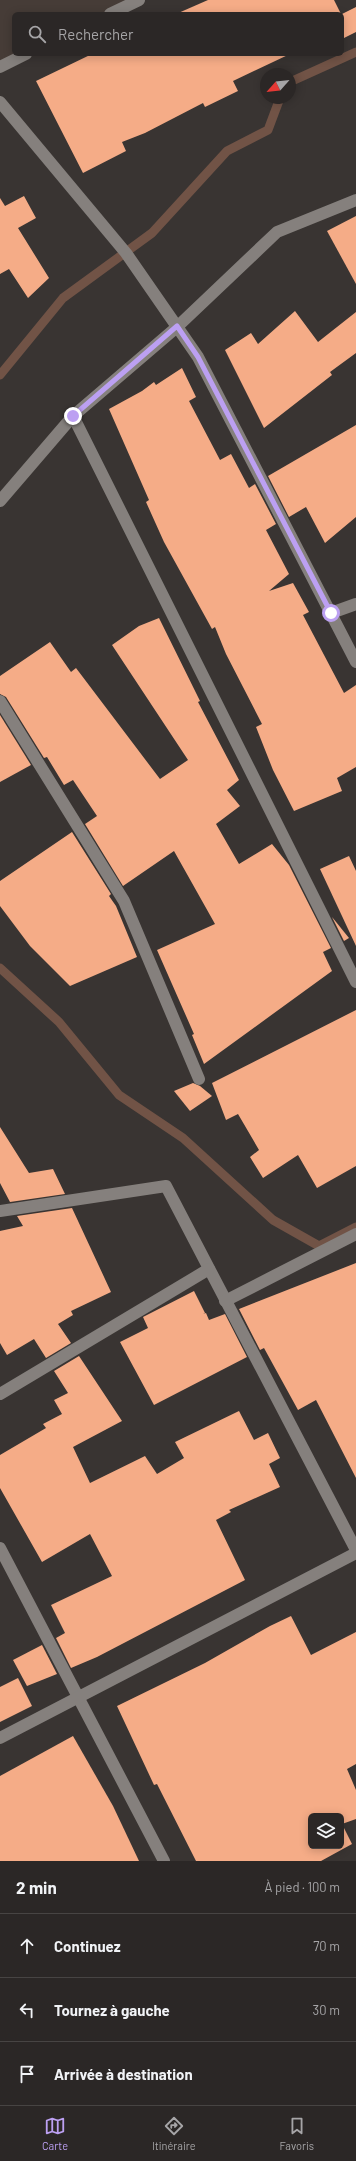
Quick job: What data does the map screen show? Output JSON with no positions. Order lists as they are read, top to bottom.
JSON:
{
  "north": "bottom left",
  "page": {
    "search": "Rechercher",
    "heading": ["2 min", "À pied · 100 m"],
    "list": [
      ["Continuez", "70 m"],
      ["Tournez à gauche", "30 m"],
      "Arrivée à destination"
    ],
    "nav": ["Carte", "Itinéraire", "Favoris"]
  }
}
